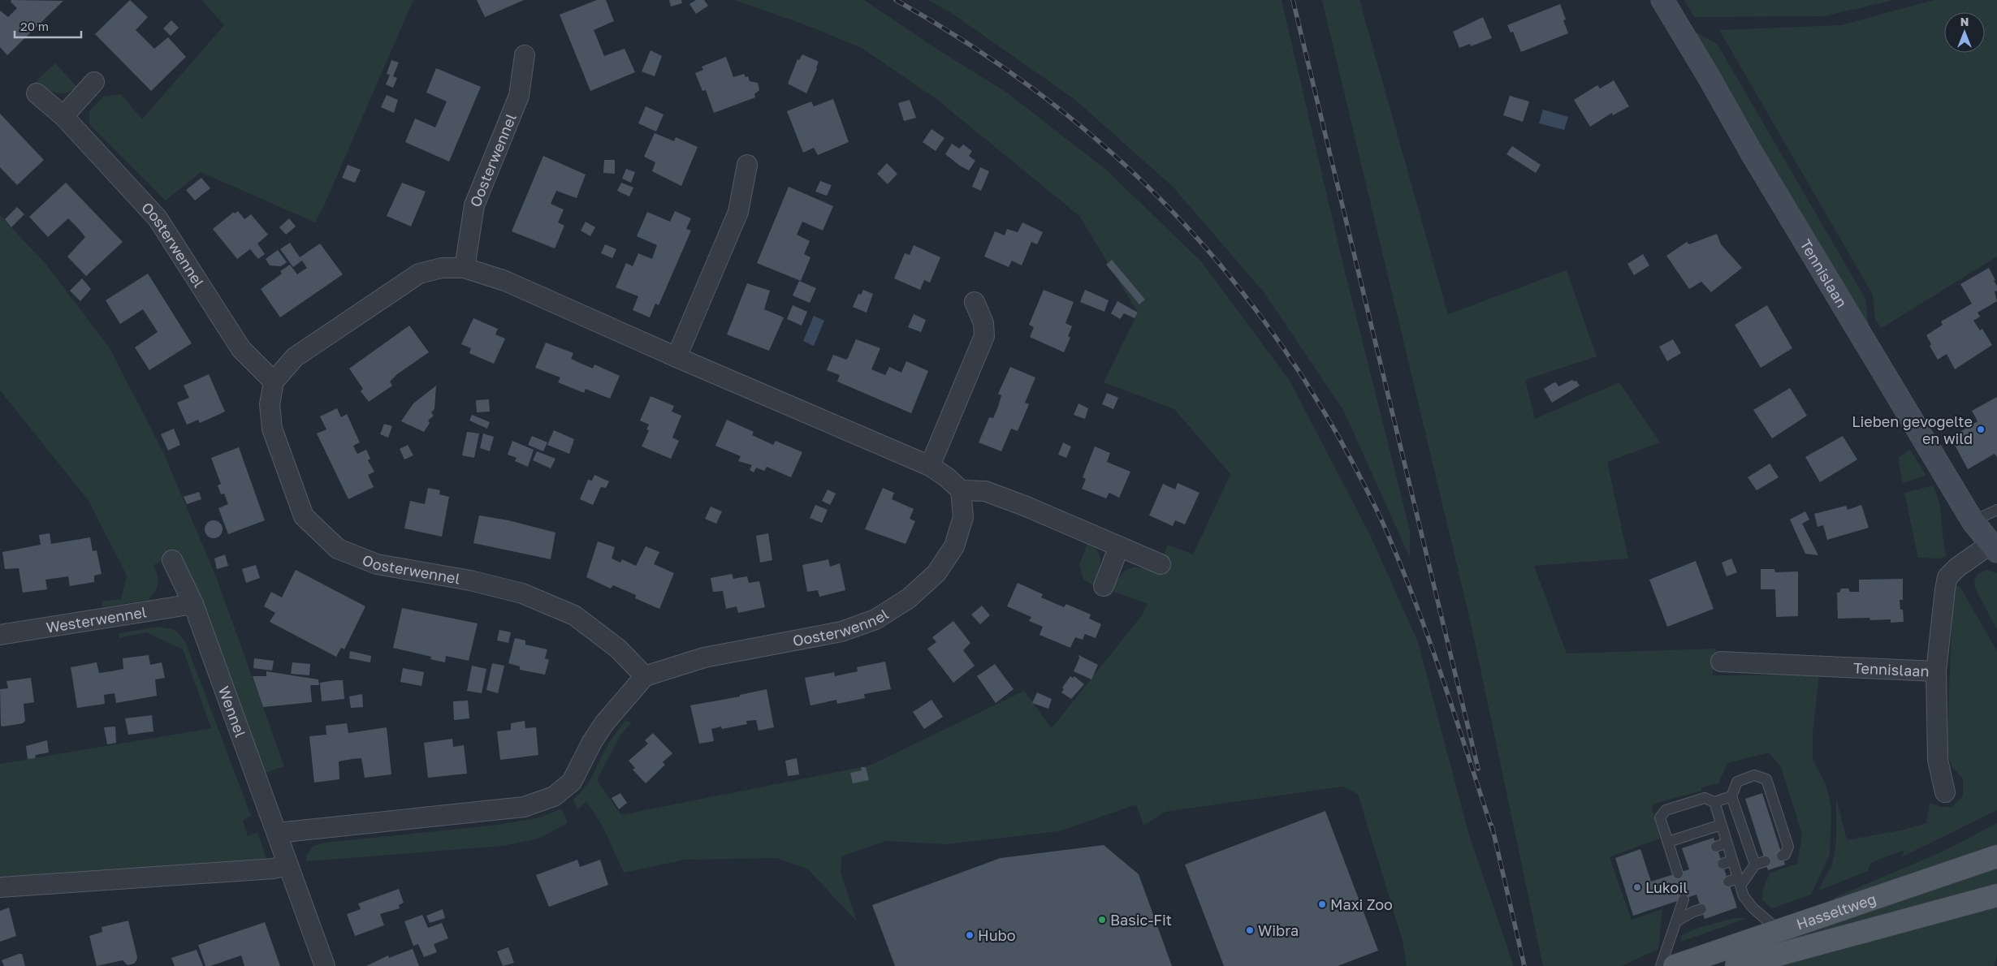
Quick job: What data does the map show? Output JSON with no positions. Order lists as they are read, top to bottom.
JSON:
{
  "streets": {
    "main road": ["Hasseltweg"],
    "street": [
      "Oosterwennel",
      "Tennislaan",
      "Westerwennel",
      "Wennel"
    ]
  },
  "crossings": [
    ["Westerwennel", "Wennel"]
  ],
  "places": [
    "Lieben gevogelte en wild",
    "Lukoil",
    "Maxi Zoo",
    "Basic-Fit",
    "Wibra",
    "Hubo"
  ],
  "scale_bar": "20 m",
  "north": "top"
}
